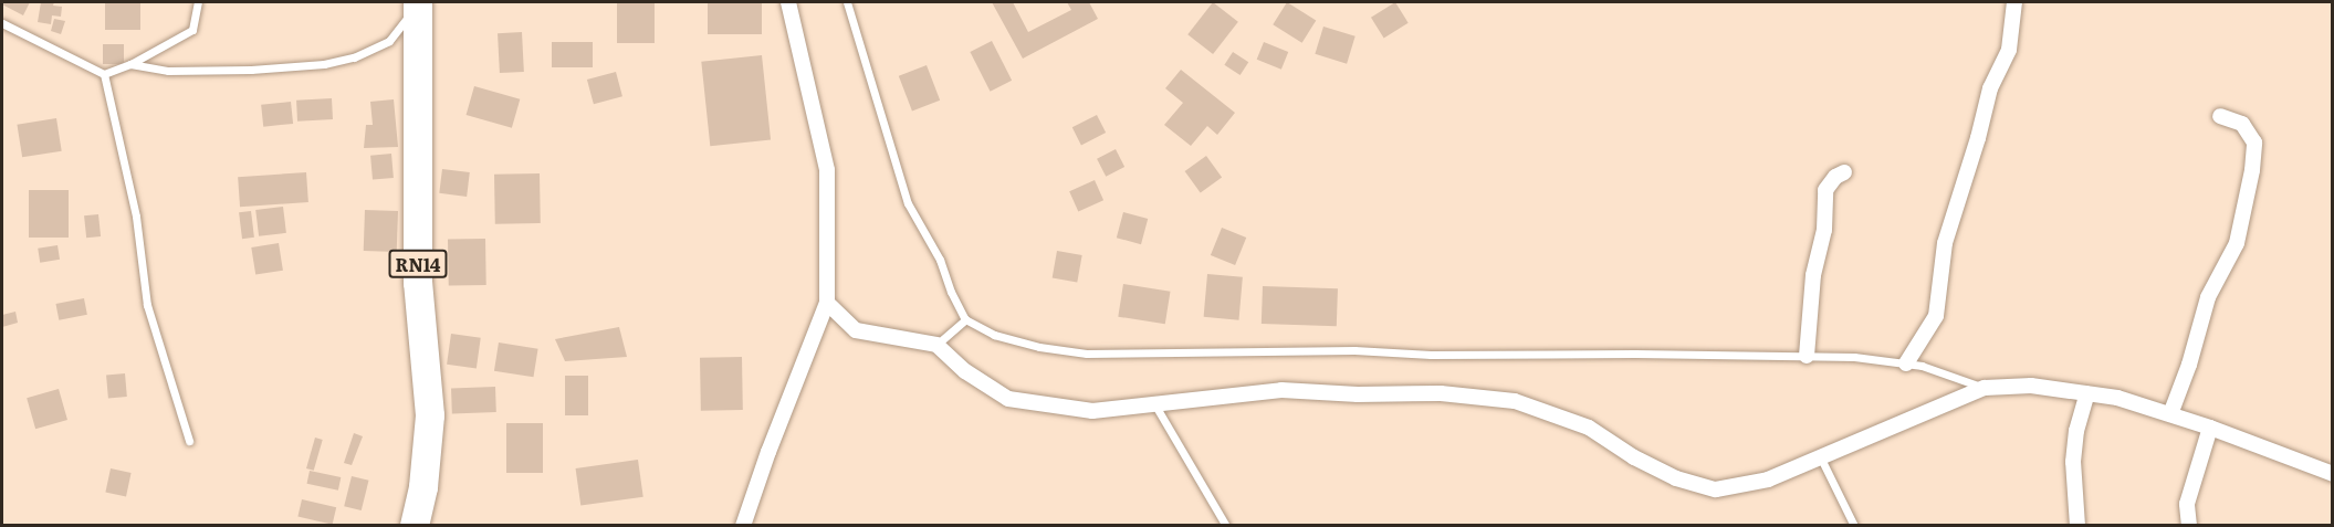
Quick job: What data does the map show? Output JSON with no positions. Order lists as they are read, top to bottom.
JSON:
{
  "streets": {
    "highway": ["RN14"]
  }
}
